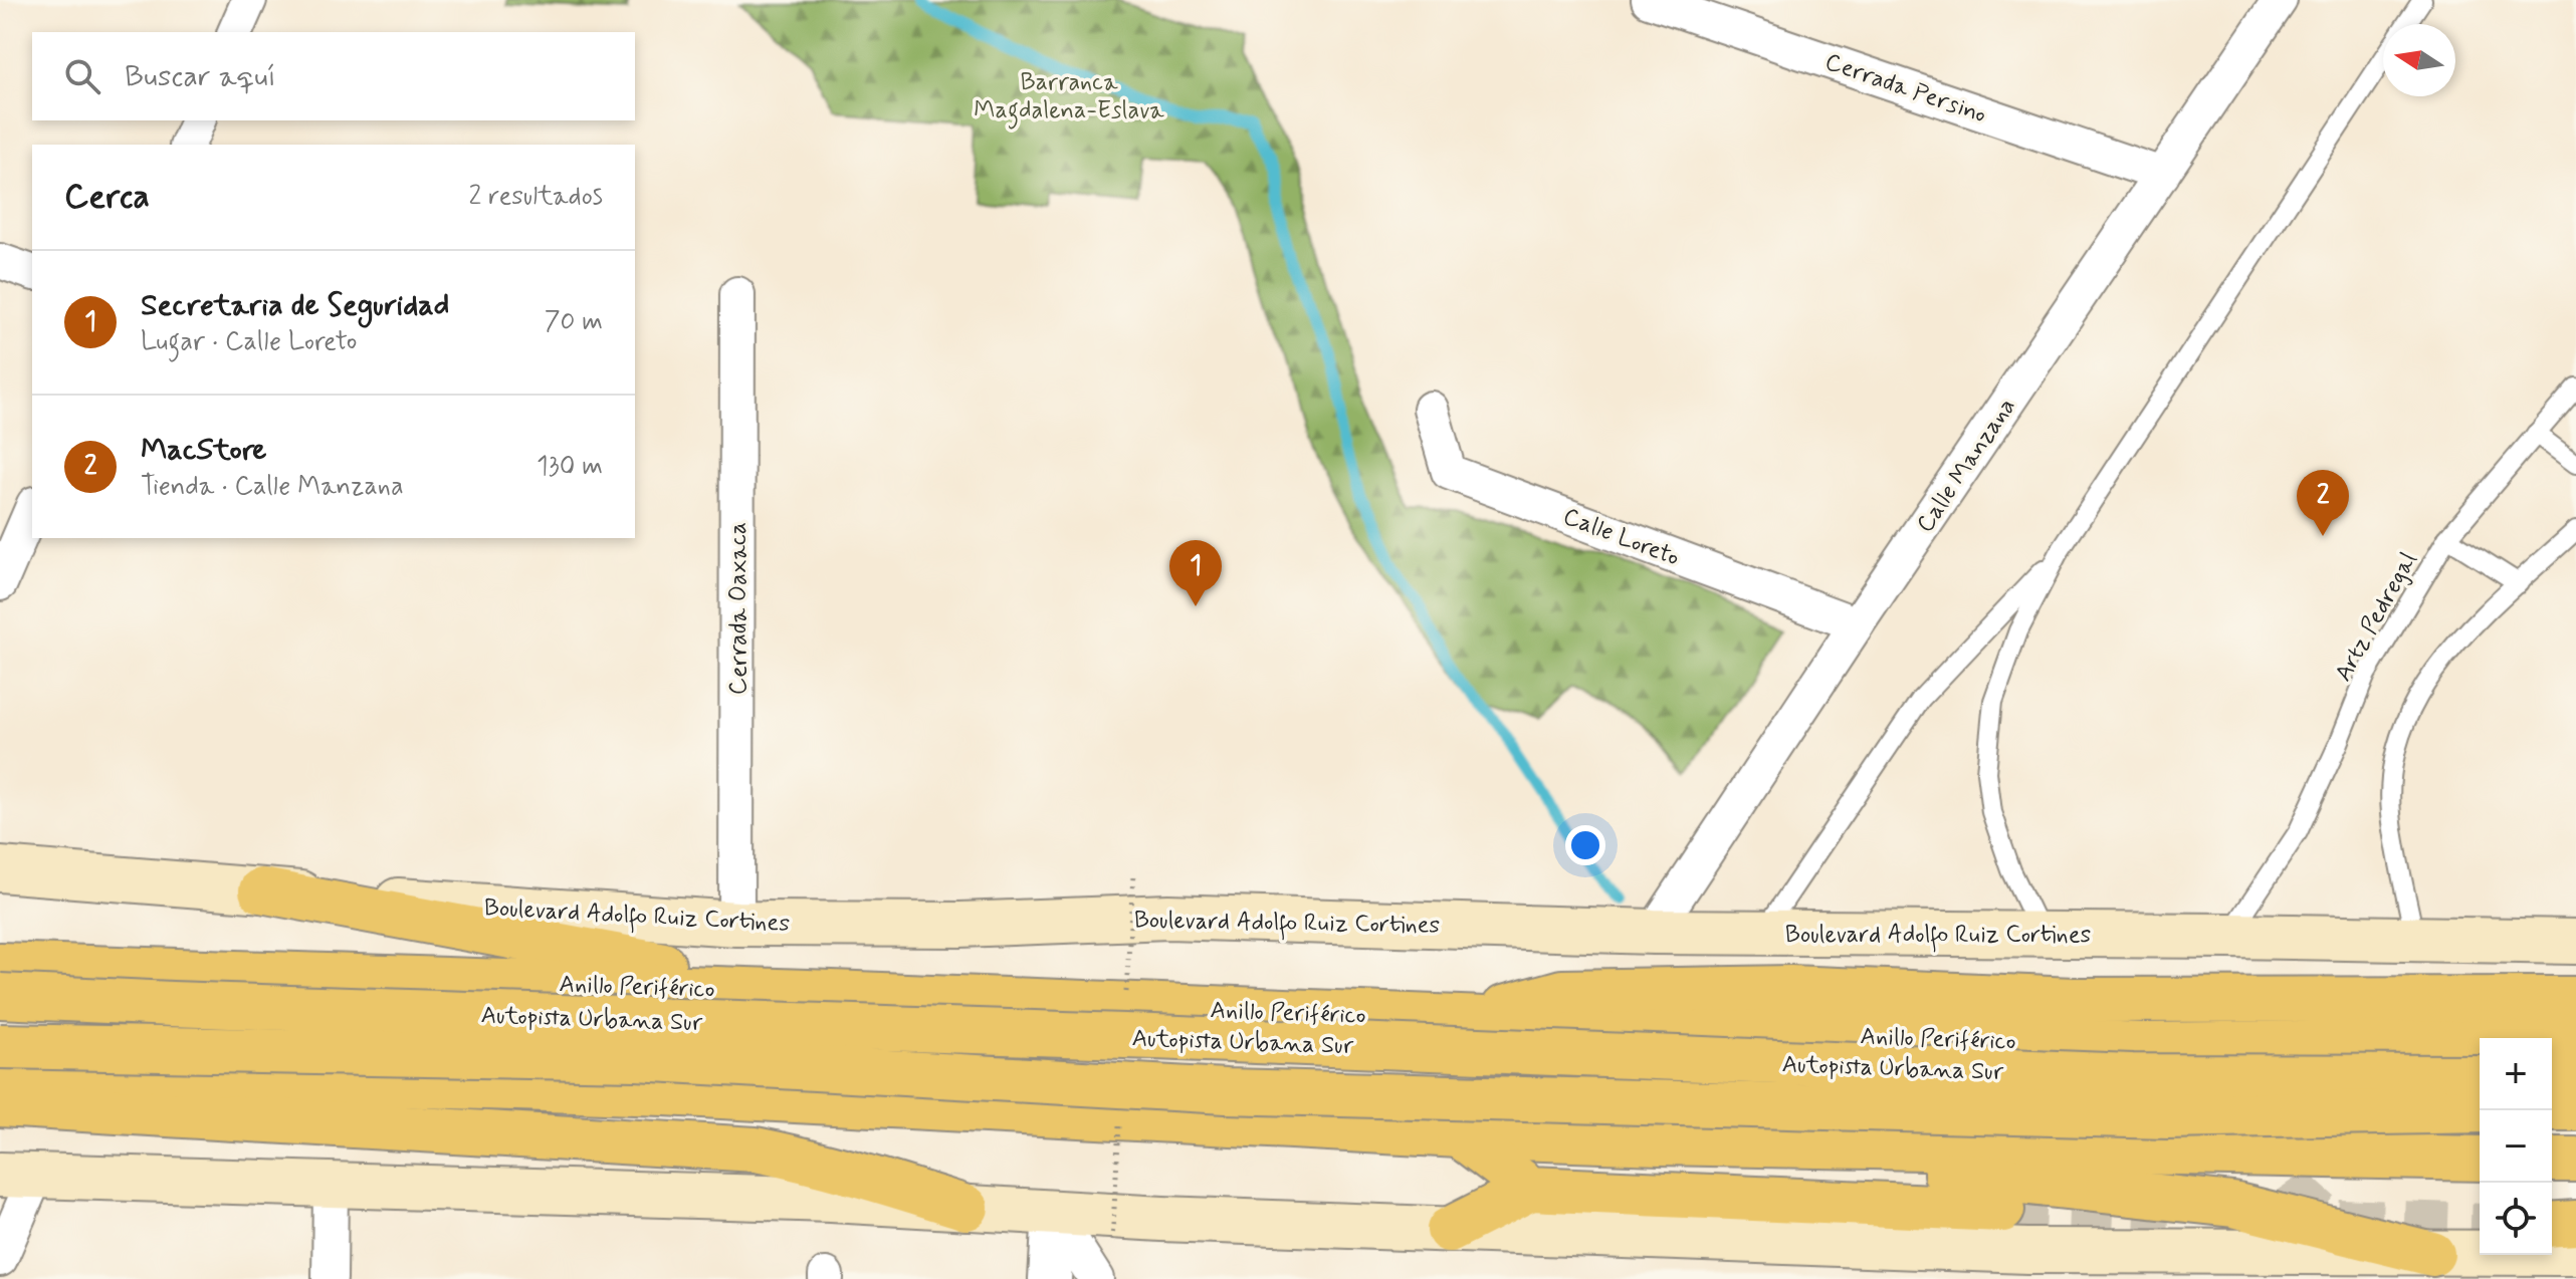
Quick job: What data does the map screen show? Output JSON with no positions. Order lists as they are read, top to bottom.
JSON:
{
  "streets": {
    "highway": ["Anillo Periférico", "Autopista Urbana Sur"],
    "main road": ["Boulevard Adolfo Ruiz Cortines"],
    "street": [
      "Cerrada Persino",
      "Calle Manzana",
      "Calle Loreto",
      "Cerrada Oaxaca"
    ],
    "lane": ["Artz Pedregal"]
  },
  "crossings": [
    ["Cerrada Persino", "Calle Manzana"],
    ["Calle Manzana", "Calle Loreto"],
    ["Calle Manzana", "Boulevard Adolfo Ruiz Cortines"],
    ["Cerrada Oaxaca", "Boulevard Adolfo Ruiz Cortines"],
    ["Artz Pedregal", "Boulevard Adolfo Ruiz Cortines"]
  ],
  "parks": ["Barranca Magdalena-Eslava"],
  "north": "left",
  "page": {
    "search": "Buscar aquí",
    "heading": ["Cerca", "2 resultados"],
    "list": [
      {
        "mark": "1",
        "name": "Secretaria de Seguridad",
        "note": "Lugar · Calle Loreto",
        "value": "70 m"
      },
      {
        "mark": "2",
        "name": "MacStore",
        "note": "Tienda · Calle Manzana",
        "value": "130 m"
      }
    ],
    "pins": ["2", "1"],
    "map_buttons": ["+", "−"]
  }
}
